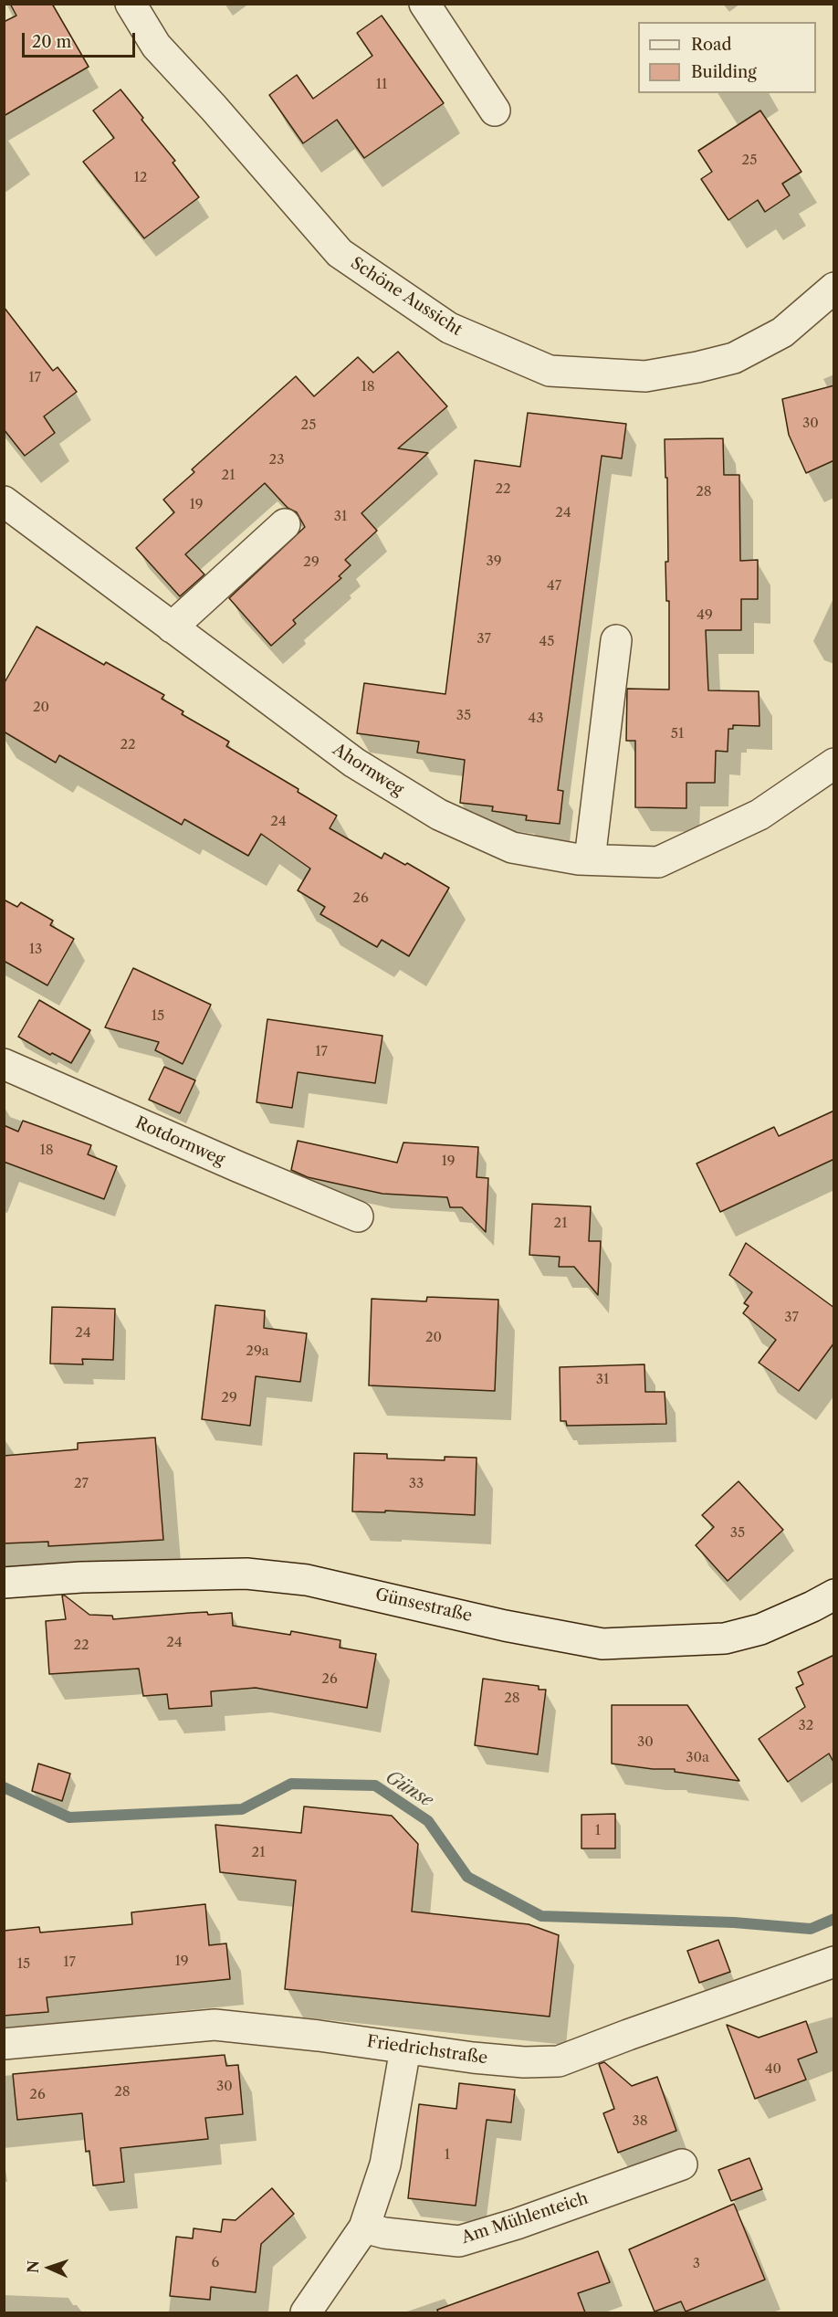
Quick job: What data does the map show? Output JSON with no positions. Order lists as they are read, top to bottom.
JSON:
{
  "streets": {
    "street": [
      "Schöne Aussicht",
      "Ahornweg",
      "Rotdornweg",
      "Günsestraße",
      "Friedrichstraße",
      "Am Mühlenteich"
    ]
  },
  "water": ["Günse"],
  "house_numbers": [
    "11",
    "25",
    "12",
    "17",
    "18",
    "30",
    "25",
    "23",
    "21",
    "22",
    "28",
    "19",
    "24",
    "31",
    "39",
    "29",
    "47",
    "49",
    "37",
    "45",
    "20",
    "35",
    "43",
    "51",
    "22",
    "24",
    "26",
    "13",
    "15",
    "17",
    "18",
    "19",
    "21",
    "37",
    "24",
    "20",
    "29a",
    "31",
    "29",
    "27",
    "33",
    "35",
    "24",
    "22",
    "26",
    "28",
    "32",
    "30",
    "30a",
    "1",
    "21",
    "19",
    "17",
    "15",
    "40",
    "30",
    "28",
    "26",
    "38",
    "1",
    "6",
    "3"
  ],
  "legend": ["Road", "Building"],
  "scale_bar": "20 m",
  "north": "left"
}
